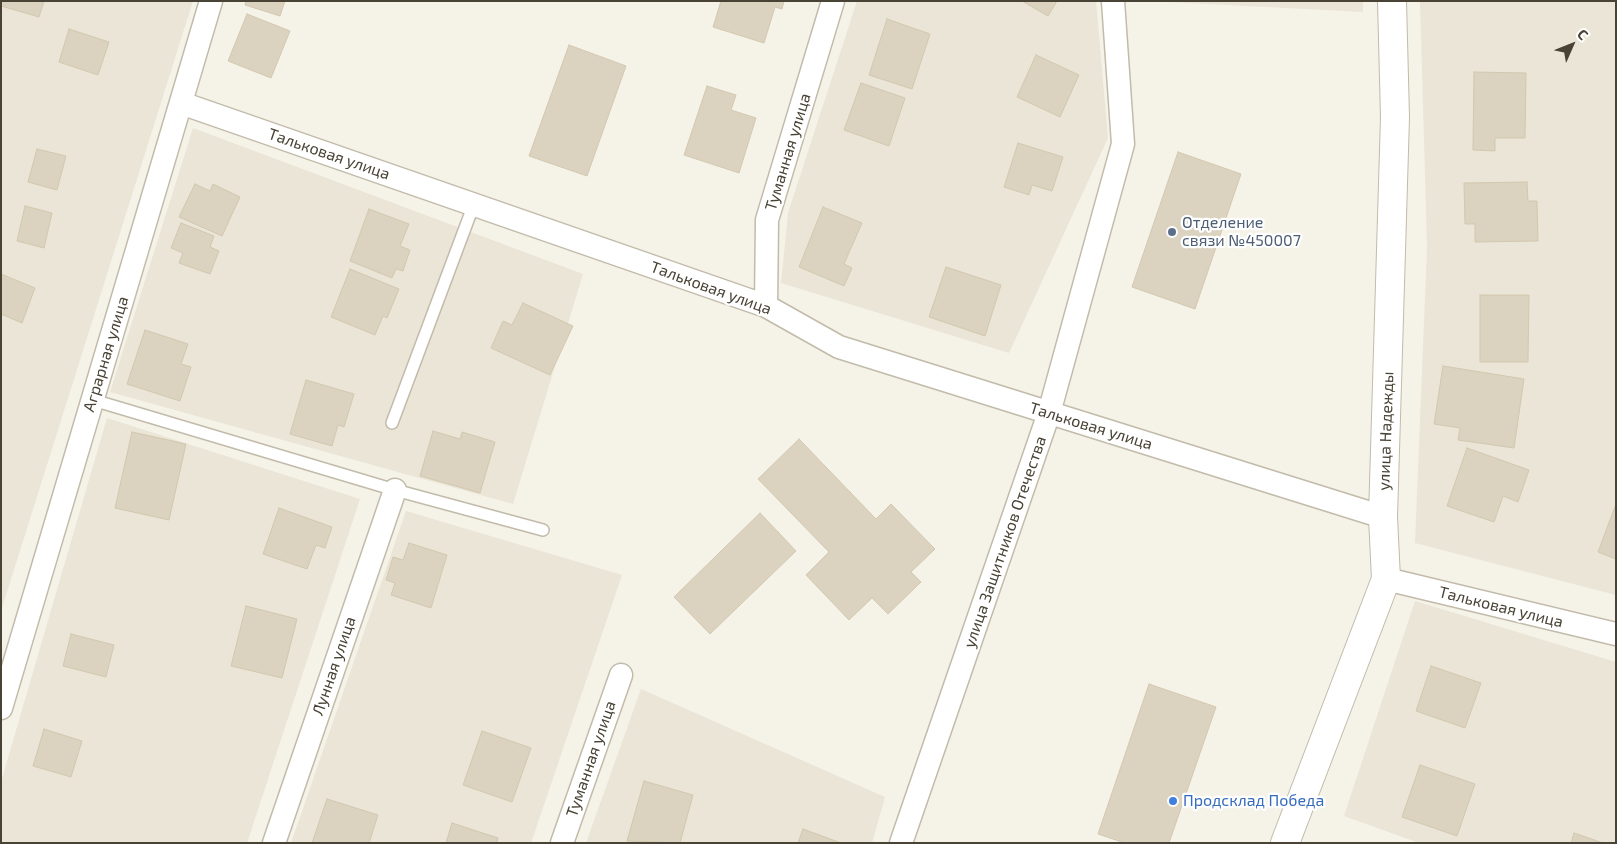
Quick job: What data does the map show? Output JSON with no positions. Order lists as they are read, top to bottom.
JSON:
{
  "streets": {
    "street": [
      "Туманная улица",
      "Тальковая улица",
      "Аграрная улица",
      "улица Надежды",
      "улица Защитников Отечества",
      "Лунная улица"
    ]
  },
  "crossings": [
    ["Туманная улица", "Тальковая улица"],
    ["Тальковая улица", "Аграрная улица"],
    ["Тальковая улица", "улица Надежды"],
    ["Тальковая улица", "улица Защитников Отечества"]
  ],
  "places": ["Отделение связи №450007", "Продсклад Победа"],
  "north": "top right"
}
